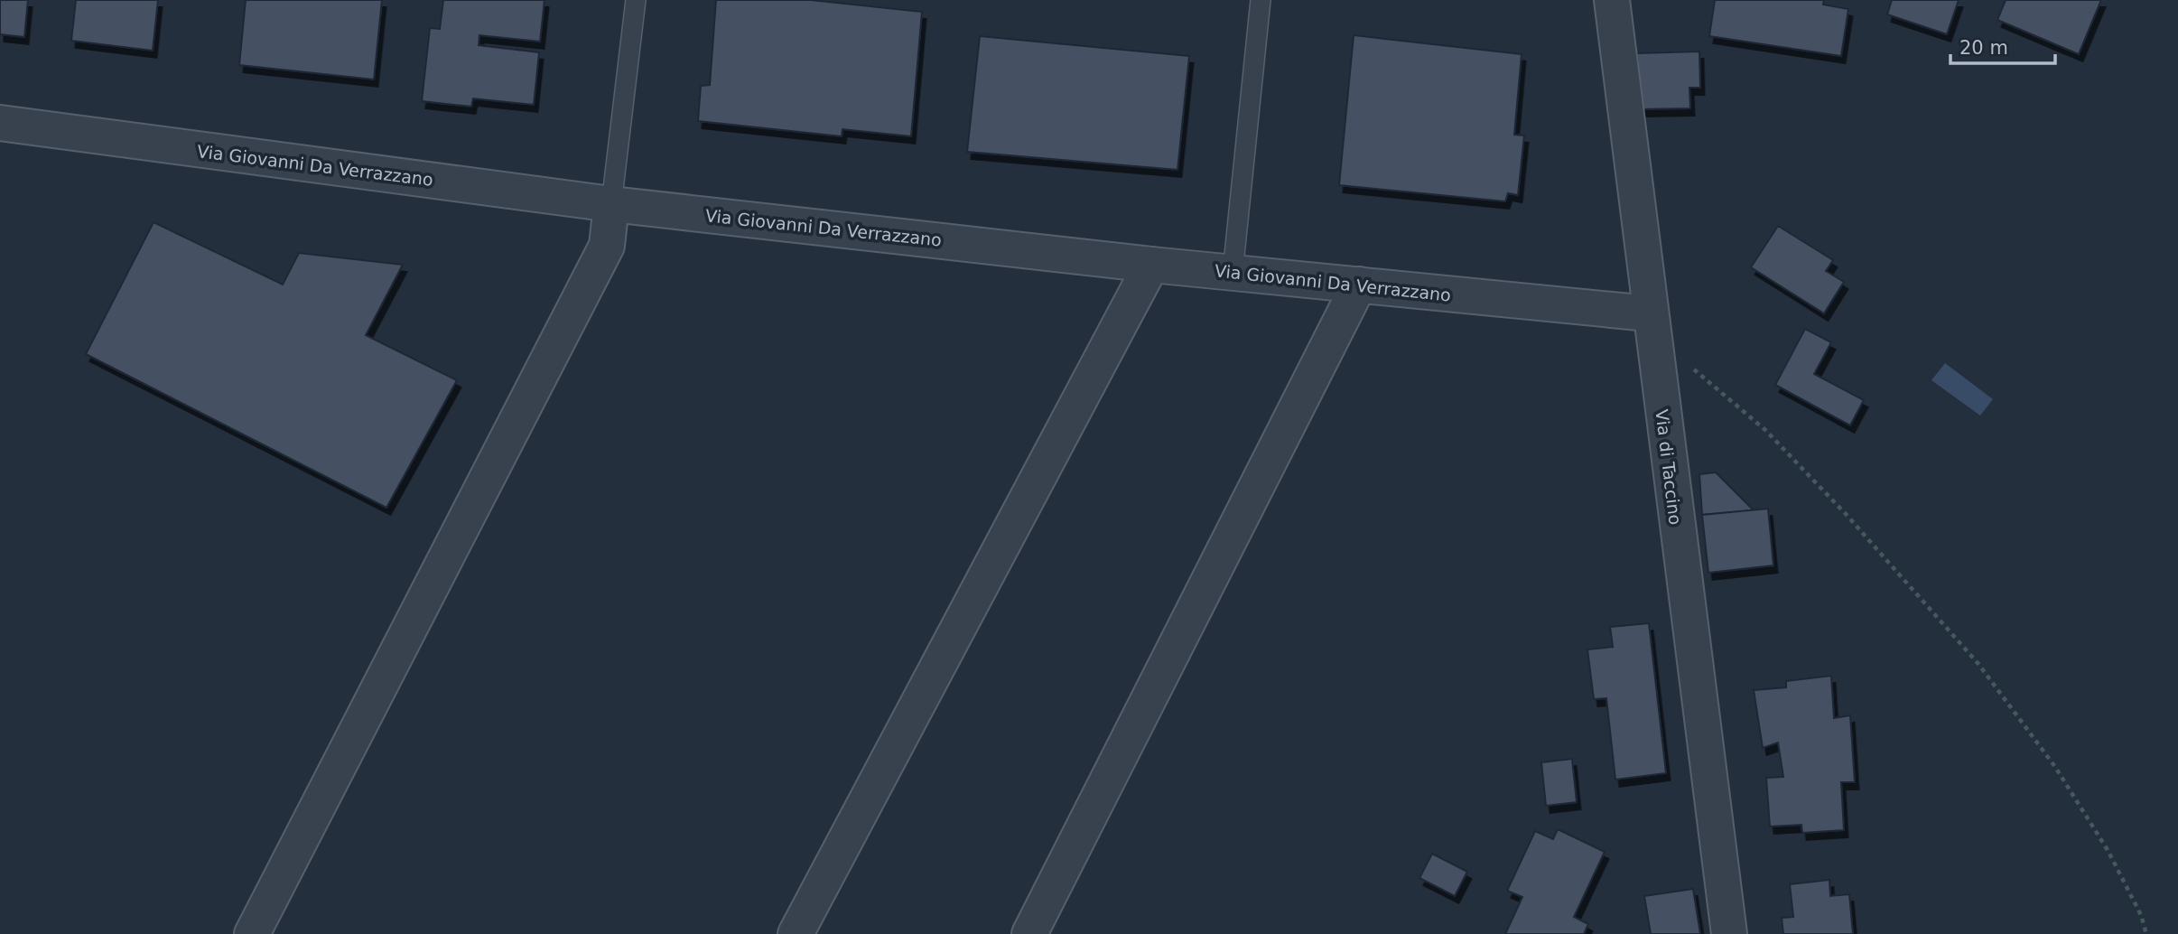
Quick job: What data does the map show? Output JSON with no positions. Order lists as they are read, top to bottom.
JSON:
{
  "streets": {
    "street": ["Via Giovanni Da Verrazzano", "Via di Taccino"]
  },
  "crossings": [
    ["Via Giovanni Da Verrazzano", "Via di Taccino"]
  ],
  "scale_bar": "20 m"
}
